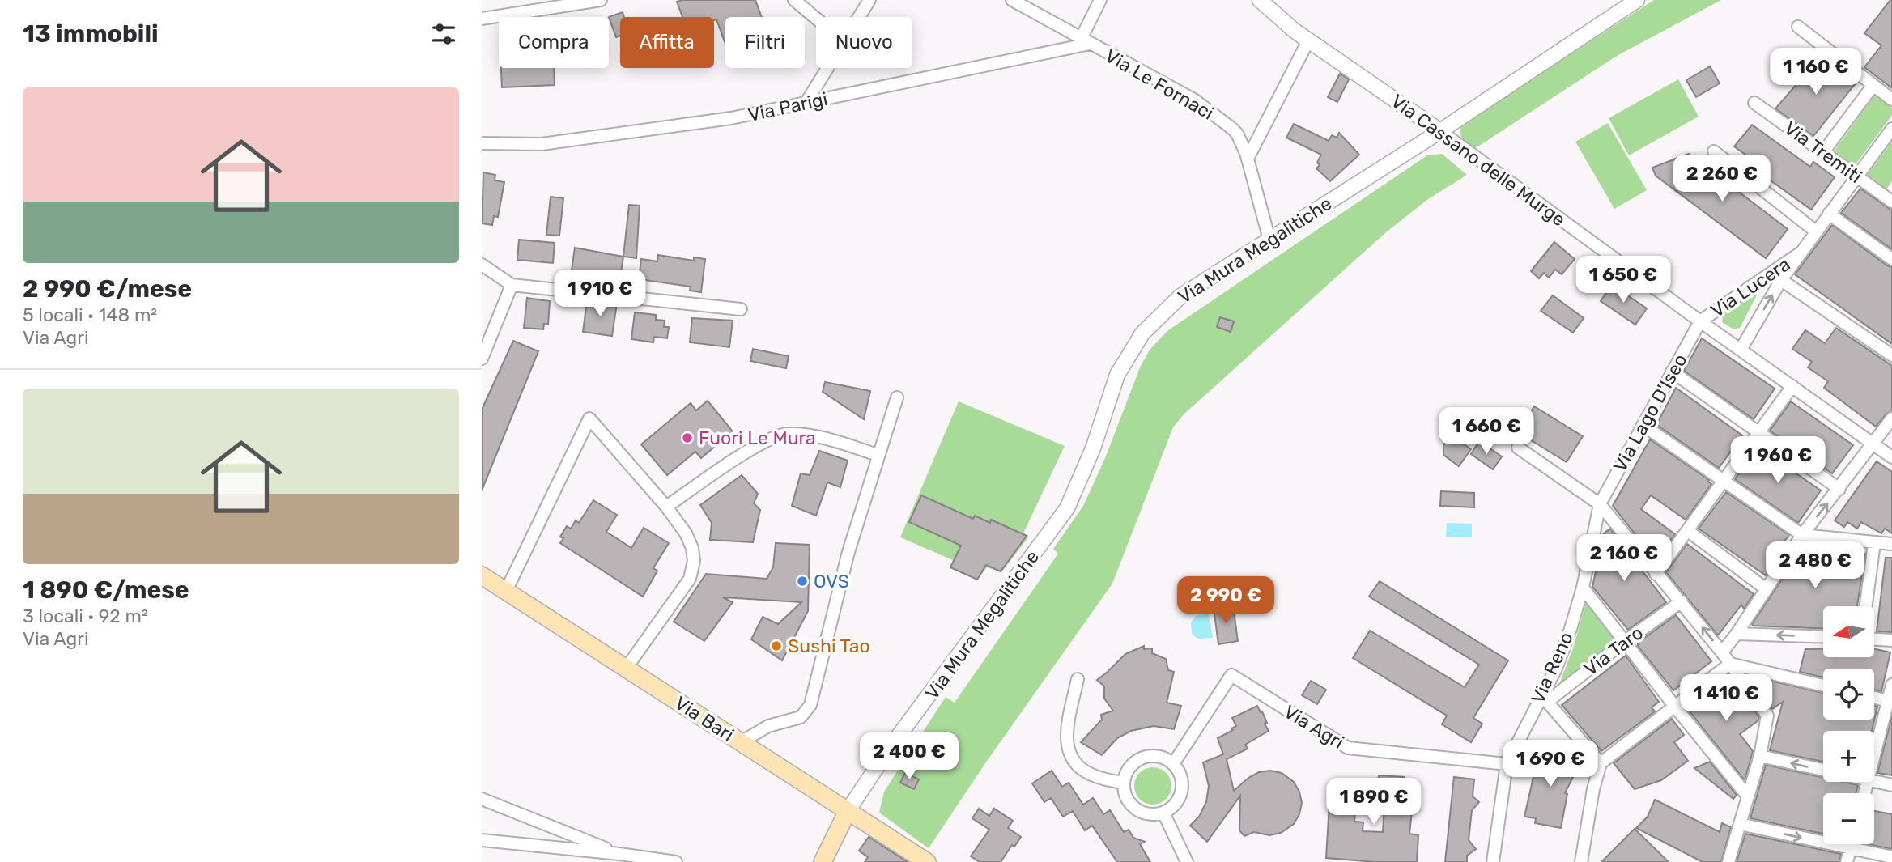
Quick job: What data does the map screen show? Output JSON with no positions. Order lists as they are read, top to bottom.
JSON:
{
  "streets": {
    "main road": ["Via Mura Megalitiche", "Via Bari"],
    "street": [
      "Via Le Fornaci",
      "Via Parigi",
      "Via Tremiti",
      "Via Cassano delle Murge",
      "Via Lucera",
      "Via Lago D'Iseo",
      "Via Taro",
      "Via Reno",
      "Via Agri"
    ]
  },
  "crossings": [
    ["Via Le Fornaci", "Via Parigi"],
    ["Via Le Fornaci", "Via Mura Megalitiche"],
    ["Via Tremiti", "Via Lucera"],
    ["Via Cassano delle Murge", "Via Mura Megalitiche"],
    ["Via Cassano delle Murge", "Via Lucera"],
    ["Via Cassano delle Murge", "Via Lago D'Iseo"],
    ["Via Mura Megalitiche", "Via Bari"],
    ["Via Lucera", "Via Lago D'Iseo"],
    ["Via Lago D'Iseo", "Via Reno"],
    ["Via Taro", "Via Reno"],
    ["Via Reno", "Via Agri"]
  ],
  "places": ["Fuori Le Mura", "OVS", "Sushi Tao"],
  "north": "left",
  "page": {
    "heading": "13 immobili",
    "chip": [
      "Compra",
      "Affitta",
      "Filtri",
      "Nuovo"
    ],
    "price": [
      "1 160 €",
      "2 260 €",
      "1 650 €",
      "1 910 €",
      "1 660 €",
      "1 960 €",
      "2 160 €",
      "2 480 €",
      "2 990 €",
      "1 410 €",
      "2 400 €",
      "1 690 €",
      "1 890 €"
    ],
    "list": [
      {
        "name": "2 990 €/mese",
        "note": "5 locali · 148 m² · Via Agri"
      },
      {
        "name": "1 890 €/mese",
        "note": "3 locali · 92 m² · Via Agri"
      }
    ],
    "map_buttons": ["+", "−"]
  }
}
